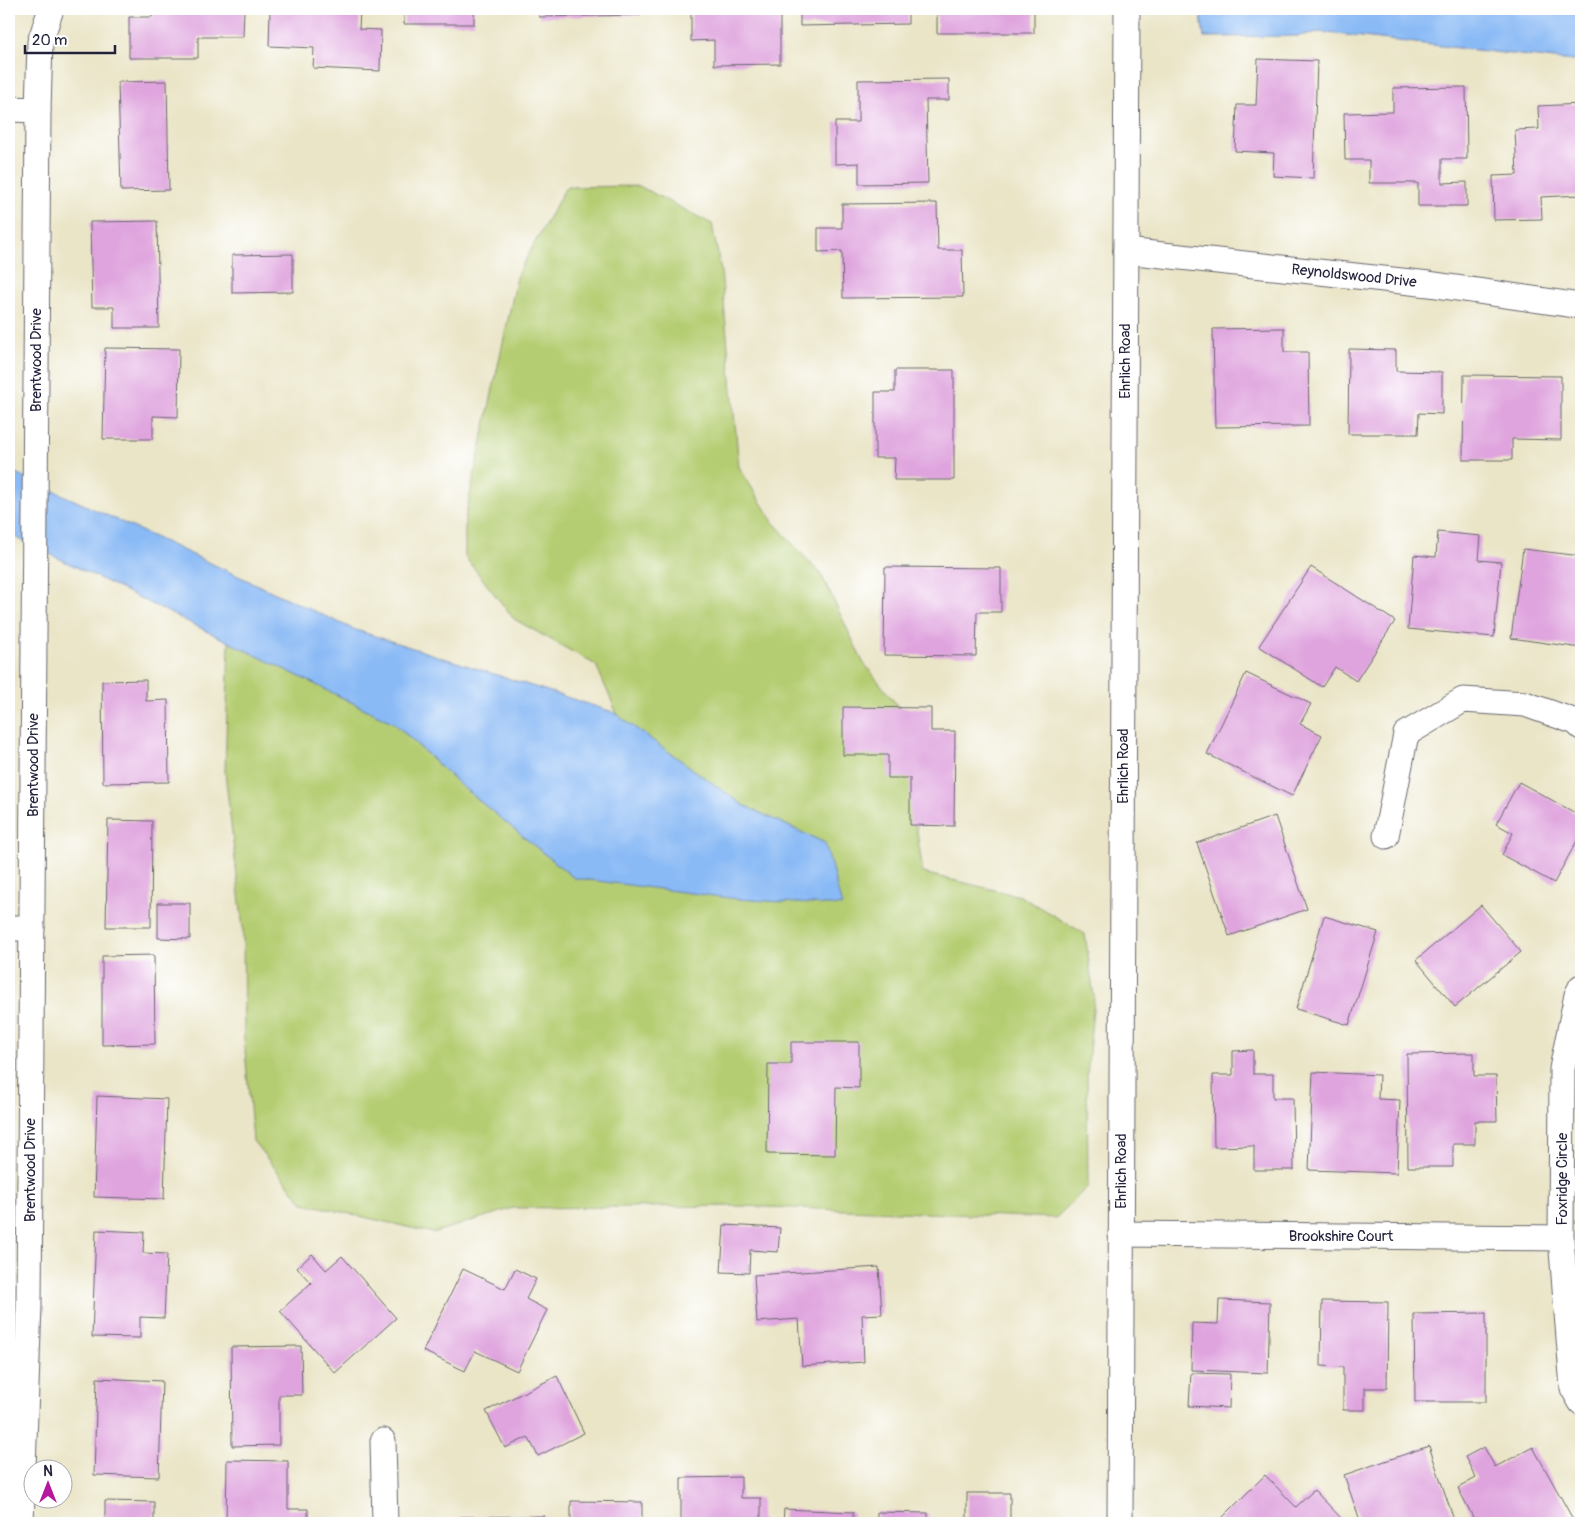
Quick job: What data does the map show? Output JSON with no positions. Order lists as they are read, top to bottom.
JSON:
{
  "streets": {
    "street": [
      "Reynoldswood Drive",
      "Brentwood Drive",
      "Ehrlich Road",
      "Foxridge Circle",
      "Brookshire Court"
    ]
  },
  "crossings": [
    ["Reynoldswood Drive", "Ehrlich Road"],
    ["Ehrlich Road", "Brookshire Court"],
    ["Foxridge Circle", "Brookshire Court"]
  ],
  "scale_bar": "20 m",
  "north": "top"
}
